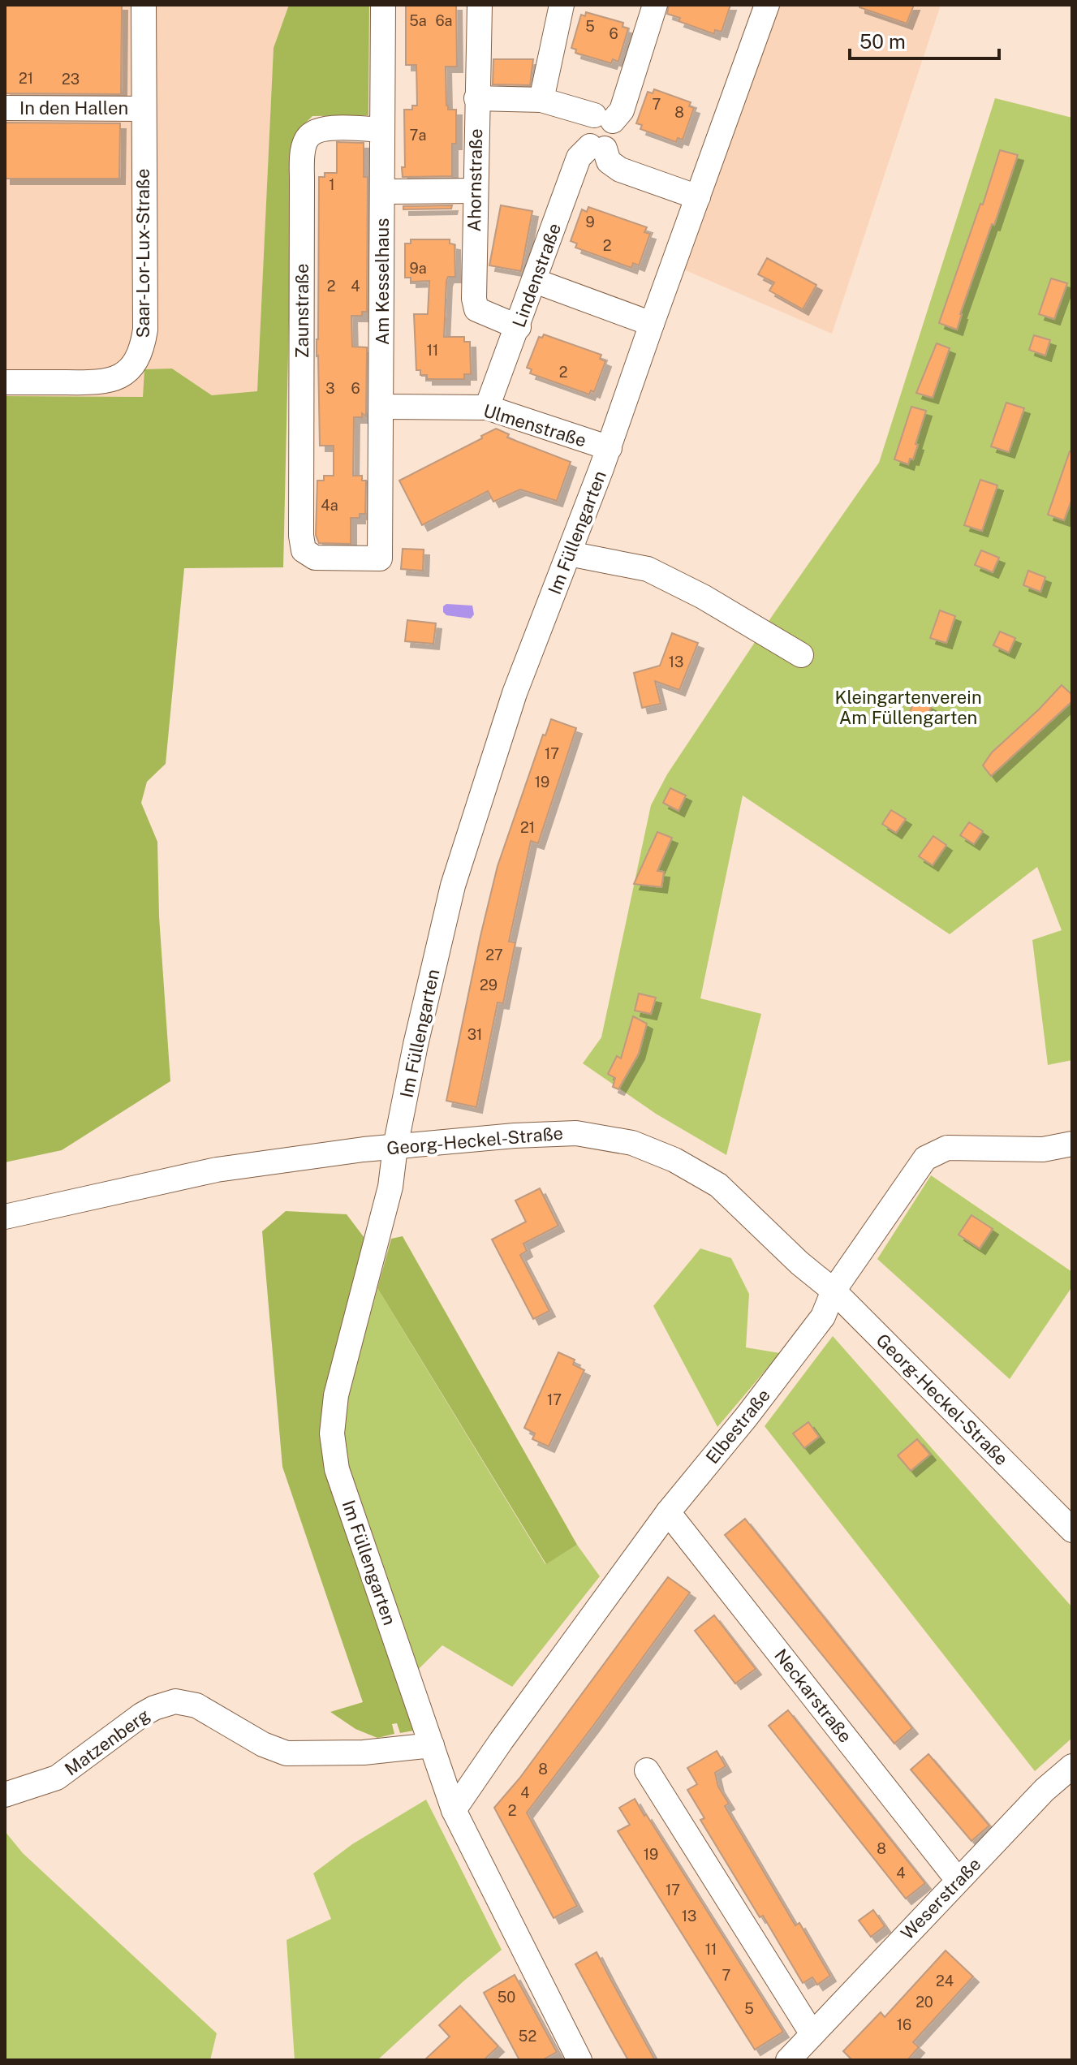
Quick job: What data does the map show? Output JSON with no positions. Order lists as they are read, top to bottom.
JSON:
{
  "streets": {
    "street": [
      "In den Hallen",
      "Ahornstraße",
      "Saar-Lor-Lux-Straße",
      "Lindenstraße",
      "Am Kesselhaus",
      "Zaunstraße",
      "Ulmenstraße",
      "Im Füllengarten",
      "Georg-Heckel-Straße",
      "Elbestraße",
      "Neckarstraße",
      "Matzenberg",
      "Weserstraße"
    ]
  },
  "crossings": [
    ["In den Hallen", "Saar-Lor-Lux-Straße"],
    ["Ahornstraße", "Lindenstraße"],
    ["Lindenstraße", "Ulmenstraße"],
    ["Am Kesselhaus", "Zaunstraße"],
    ["Am Kesselhaus", "Ulmenstraße"],
    ["Ulmenstraße", "Im Füllengarten"],
    ["Im Füllengarten", "Georg-Heckel-Straße"],
    ["Im Füllengarten", "Elbestraße"],
    ["Im Füllengarten", "Matzenberg"],
    ["Georg-Heckel-Straße", "Elbestraße"],
    ["Elbestraße", "Neckarstraße"],
    ["Neckarstraße", "Weserstraße"]
  ],
  "parks": ["Kleingartenverein Am Füllengarten"],
  "house_numbers": [
    "5a",
    "6a",
    "5",
    "6",
    "21",
    "23",
    "7",
    "8",
    "7a",
    "1",
    "9",
    "2",
    "9a",
    "2",
    "4",
    "11",
    "2",
    "3",
    "6",
    "4a",
    "13",
    "17",
    "19",
    "21",
    "27",
    "29",
    "31",
    "17",
    "8",
    "4",
    "2",
    "8",
    "19",
    "4",
    "17",
    "13",
    "11",
    "7",
    "24",
    "50",
    "20",
    "5",
    "16",
    "52"
  ],
  "scale_bar": "50 m"
}
